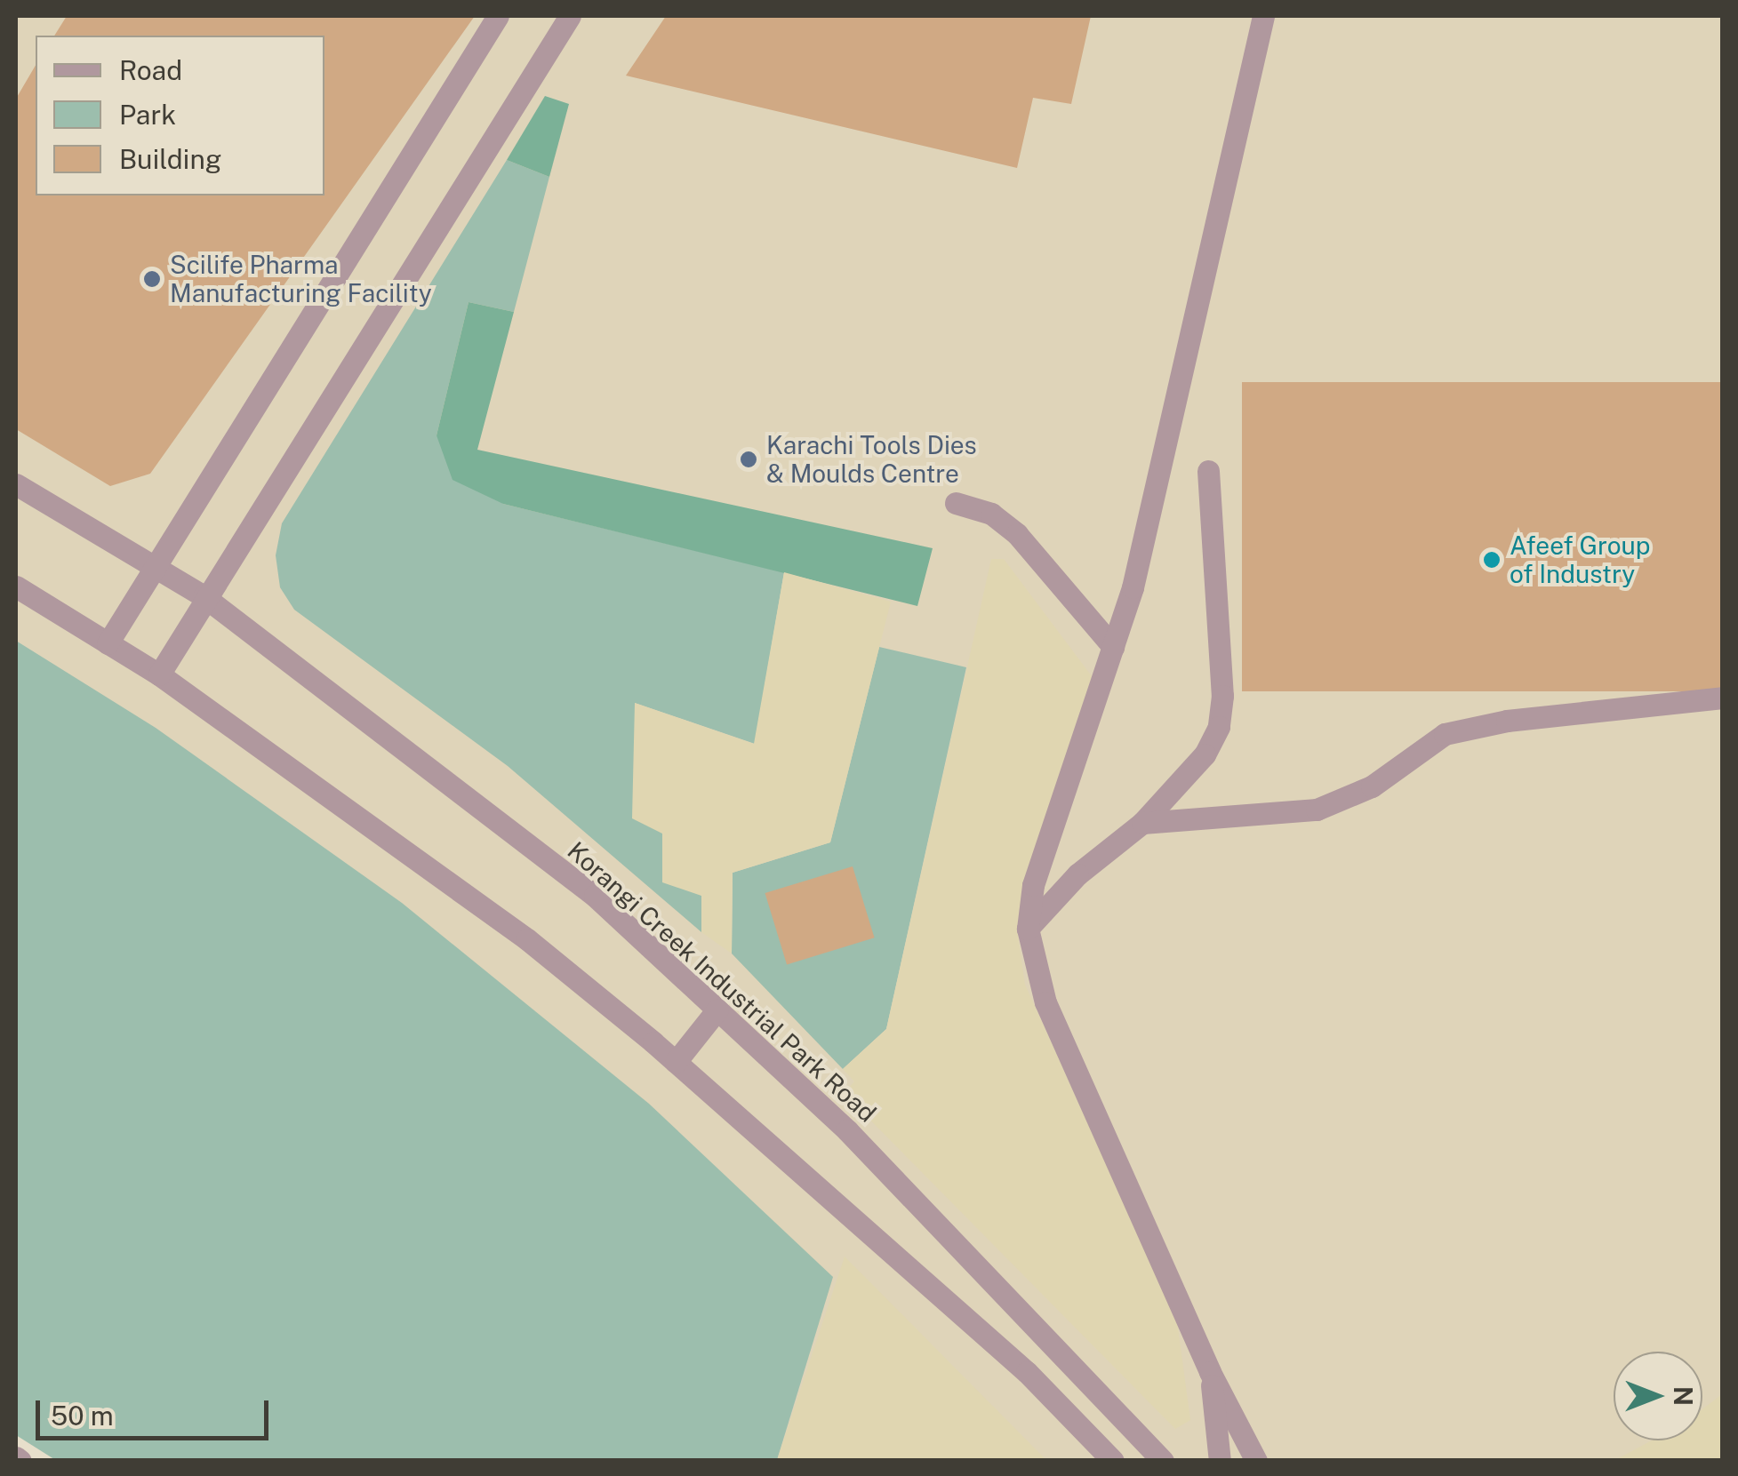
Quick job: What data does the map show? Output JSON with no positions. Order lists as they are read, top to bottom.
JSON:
{
  "streets": {
    "lane": ["Korangi Creek Industrial Park Road"]
  },
  "places": ["Scilife Pharma Manufacturing Facility", "Karachi Tools Dies & Moulds Centre", "Afeef Group of Industry"],
  "legend": ["Road", "Park", "Building"],
  "scale_bar": "50 m",
  "north": "right"
}
